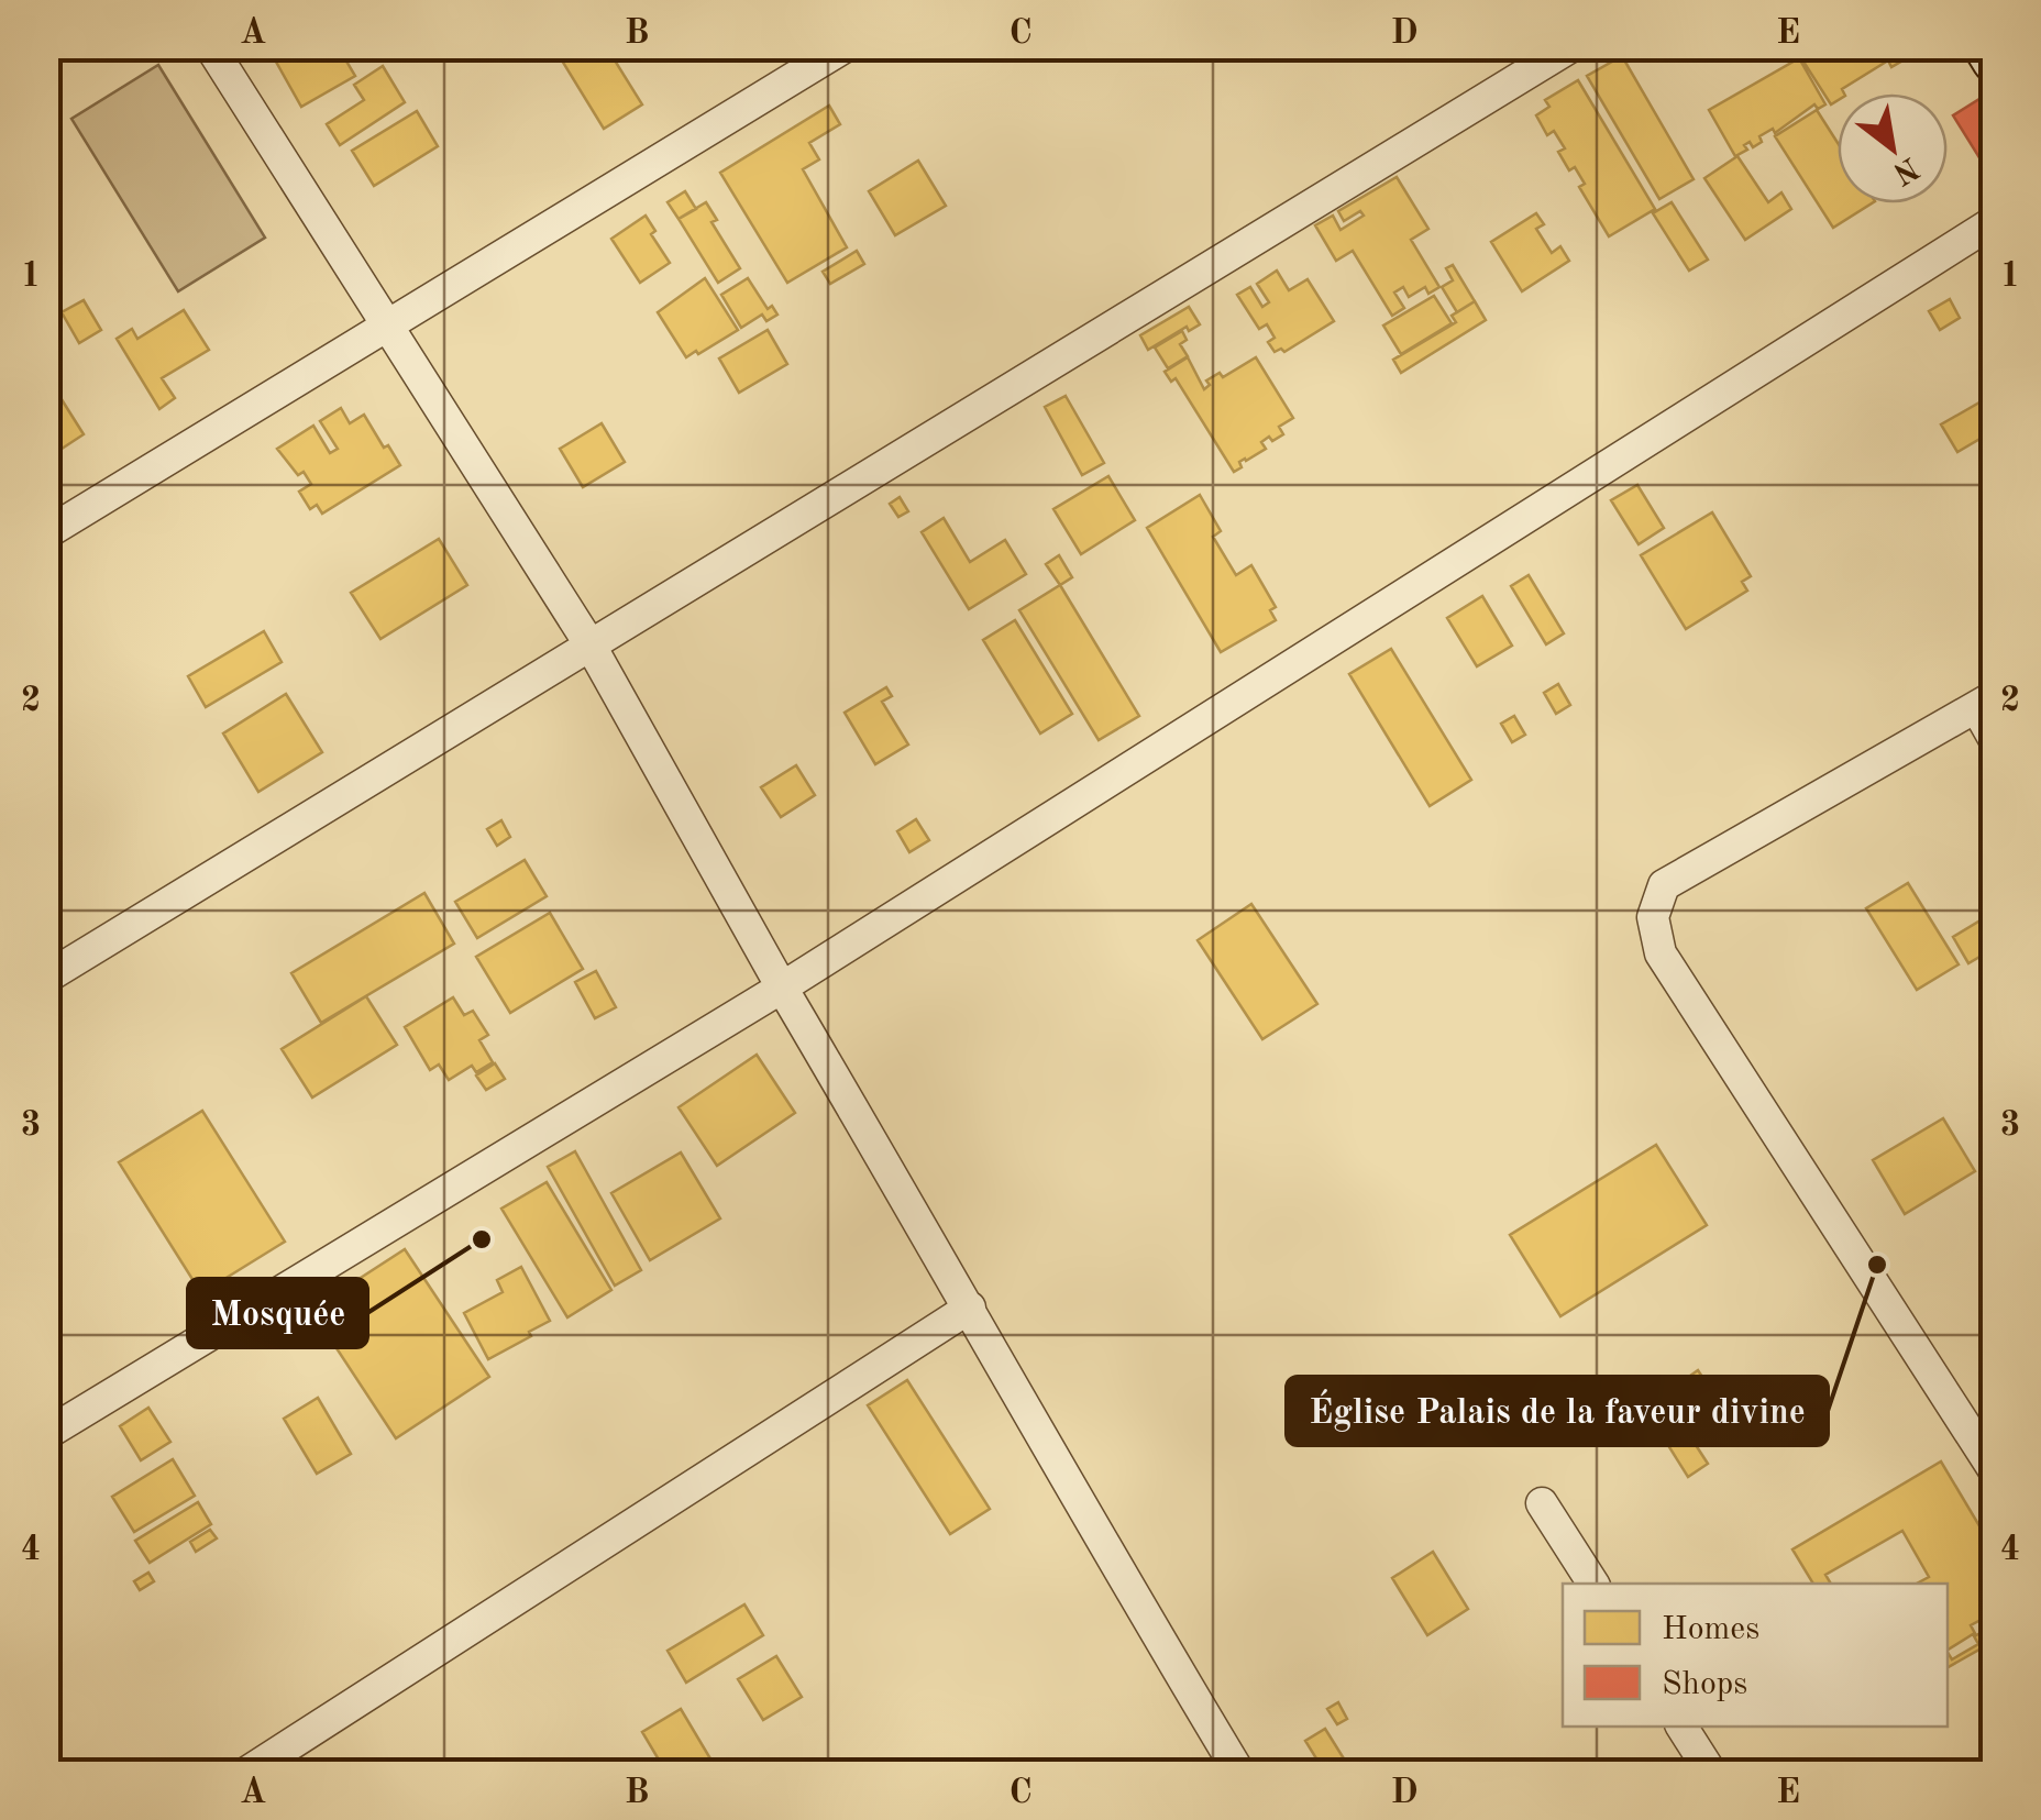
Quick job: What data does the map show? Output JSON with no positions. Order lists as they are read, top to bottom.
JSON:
{
  "places": ["Mosquée", "Église Palais de la faveur divine"],
  "legend": ["Homes", "Shops"],
  "north": "bottom right",
  "grid": {
    "columns": [
      "A",
      "B",
      "C",
      "D",
      "E"
    ],
    "rows": [
      "1",
      "2",
      "3",
      "4"
    ]
  }
}
